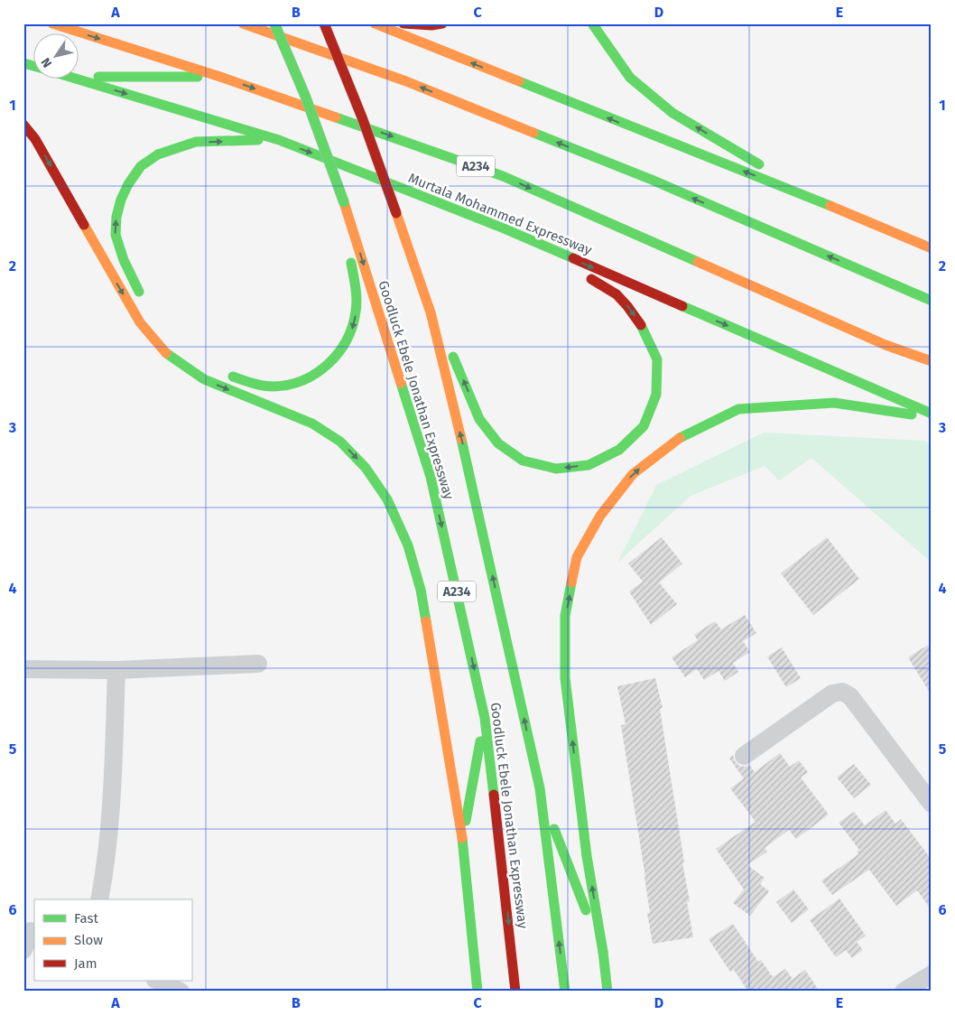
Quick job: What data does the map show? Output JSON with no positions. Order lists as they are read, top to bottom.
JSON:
{
  "streets": {
    "main road": ["A234", "Murtala Mohammed Expressway", "Goodluck Ebele Jonathan Expressway"]
  },
  "legend": ["Fast", "Slow", "Jam"],
  "north": "bottom left",
  "grid": {
    "columns": [
      "A",
      "B",
      "C",
      "D",
      "E"
    ],
    "rows": [
      "1",
      "2",
      "3",
      "4",
      "5",
      "6"
    ]
  }
}
